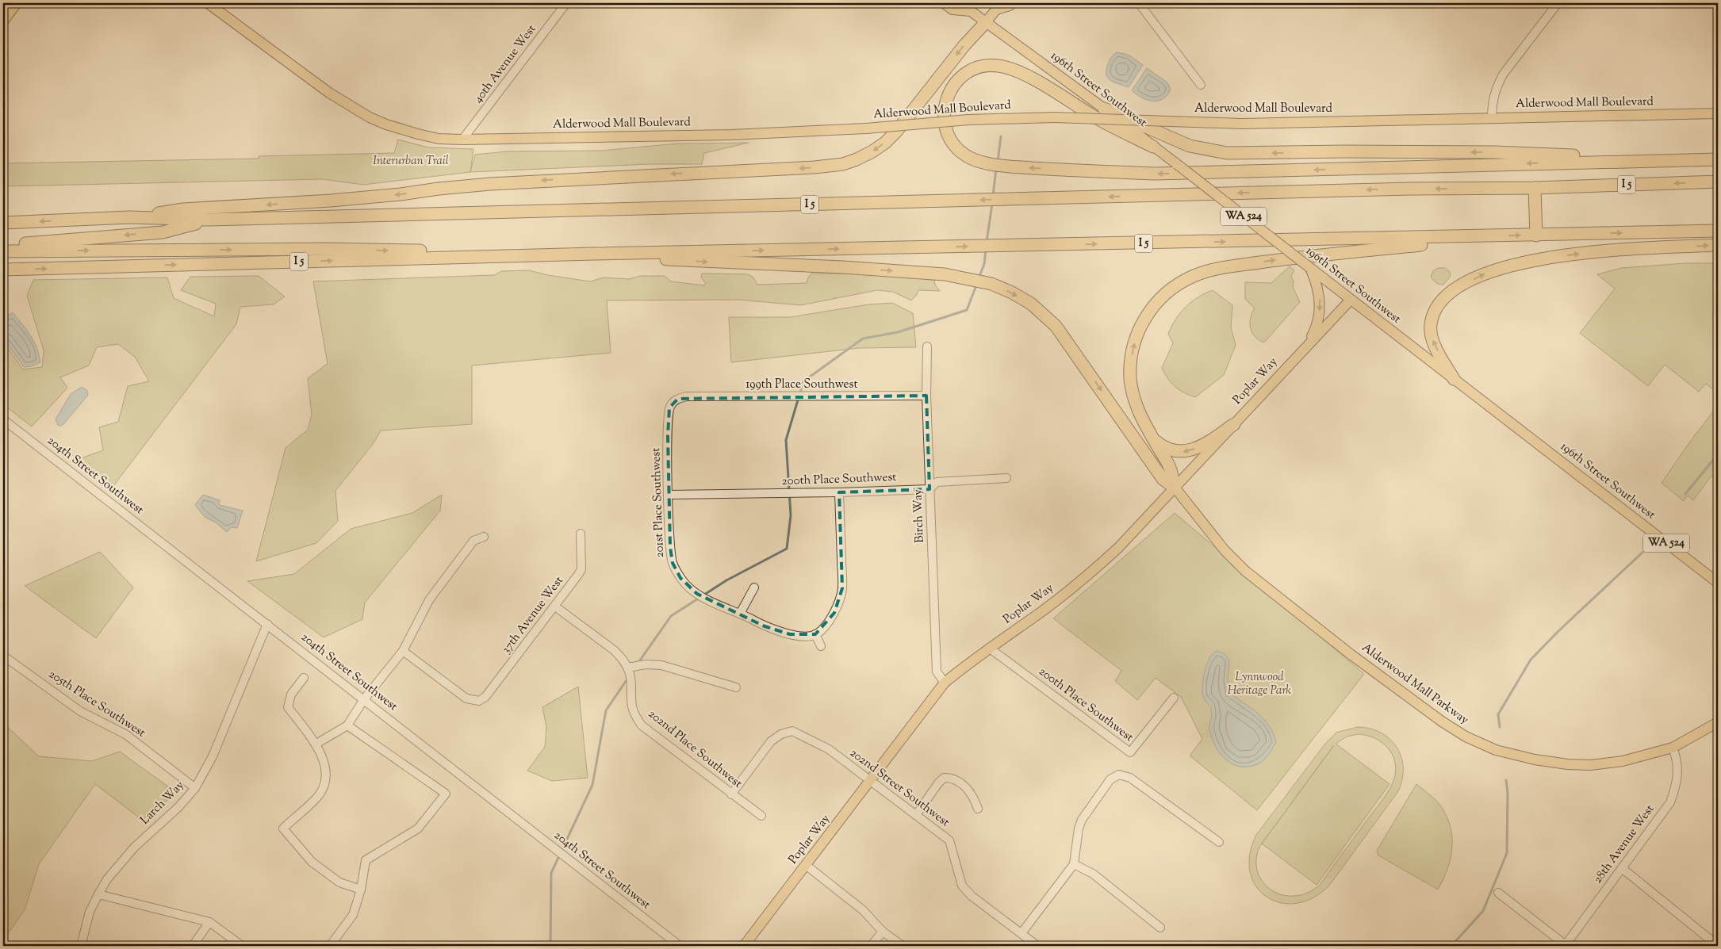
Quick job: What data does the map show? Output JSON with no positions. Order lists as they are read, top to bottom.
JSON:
{
  "streets": {
    "highway": ["I 5"],
    "main road": [
      "196th Street Southwest",
      "Alderwood Mall Boulevard",
      "WA 524",
      "Poplar Way",
      "Alderwood Mall Parkway"
    ],
    "street": [
      "40th Avenue West",
      "199th Place Southwest",
      "204th Street Southwest",
      "200th Place Southwest",
      "201st Place Southwest",
      "Birch Way",
      "37th Avenue West",
      "205th Place Southwest",
      "202nd Place Southwest",
      "202nd Street Southwest",
      "Larch Way",
      "28th Avenue West"
    ]
  },
  "crossings": [
    ["40th Avenue West", "Alderwood Mall Boulevard"],
    ["196th Street Southwest", "Poplar Way"],
    ["Poplar Way", "200th Place Southwest"],
    ["Poplar Way", "Birch Way"],
    ["Poplar Way", "Alderwood Mall Parkway"],
    ["Poplar Way", "202nd Street Southwest"],
    ["199th Place Southwest", "201st Place Southwest"],
    ["199th Place Southwest", "Birch Way"],
    ["204th Street Southwest", "Larch Way"],
    ["200th Place Southwest", "201st Place Southwest"],
    ["200th Place Southwest", "Birch Way"],
    ["37th Avenue West", "202nd Place Southwest"],
    ["Alderwood Mall Parkway", "28th Avenue West"],
    ["205th Place Southwest", "Larch Way"],
    ["202nd Place Southwest", "202nd Street Southwest"]
  ],
  "parks": ["Interurban Trail", "Lynnwood Heritage Park"]
}
